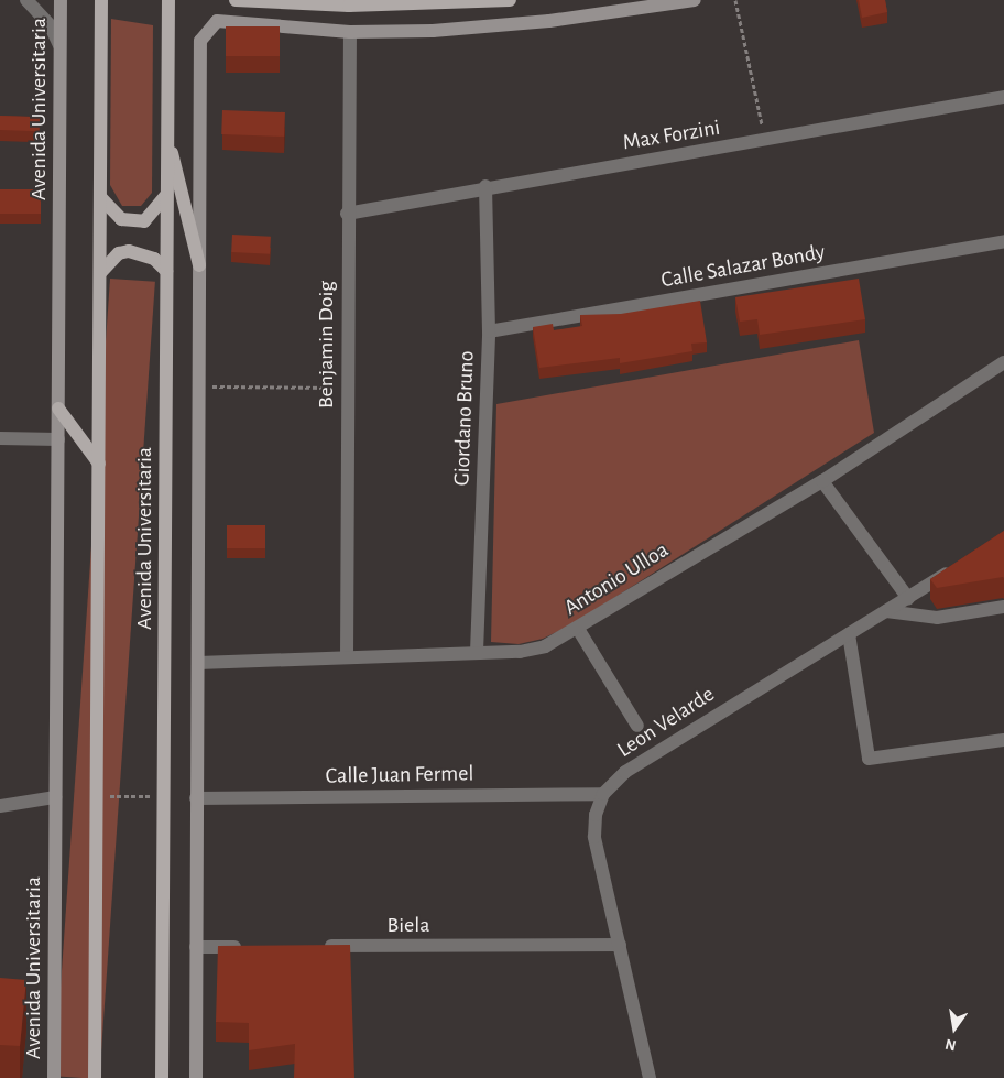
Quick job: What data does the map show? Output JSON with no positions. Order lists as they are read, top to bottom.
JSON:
{
  "streets": {
    "main road": ["Avenida Universitaria"],
    "street": [
      "Max Forzini",
      "Calle Salazar Bondy",
      "Benjamin Doig",
      "Giordano Bruno",
      "Antonio Ulloa",
      "Leon Velarde",
      "Calle Juan Fermel",
      "Biela"
    ]
  },
  "crossings": [
    ["Max Forzini", "Benjamin Doig"],
    ["Max Forzini", "Giordano Bruno"],
    ["Calle Salazar Bondy", "Giordano Bruno"],
    ["Benjamin Doig", "Antonio Ulloa"],
    ["Giordano Bruno", "Antonio Ulloa"],
    ["Leon Velarde", "Calle Juan Fermel"],
    ["Leon Velarde", "Biela"]
  ],
  "north": "bottom"
}
